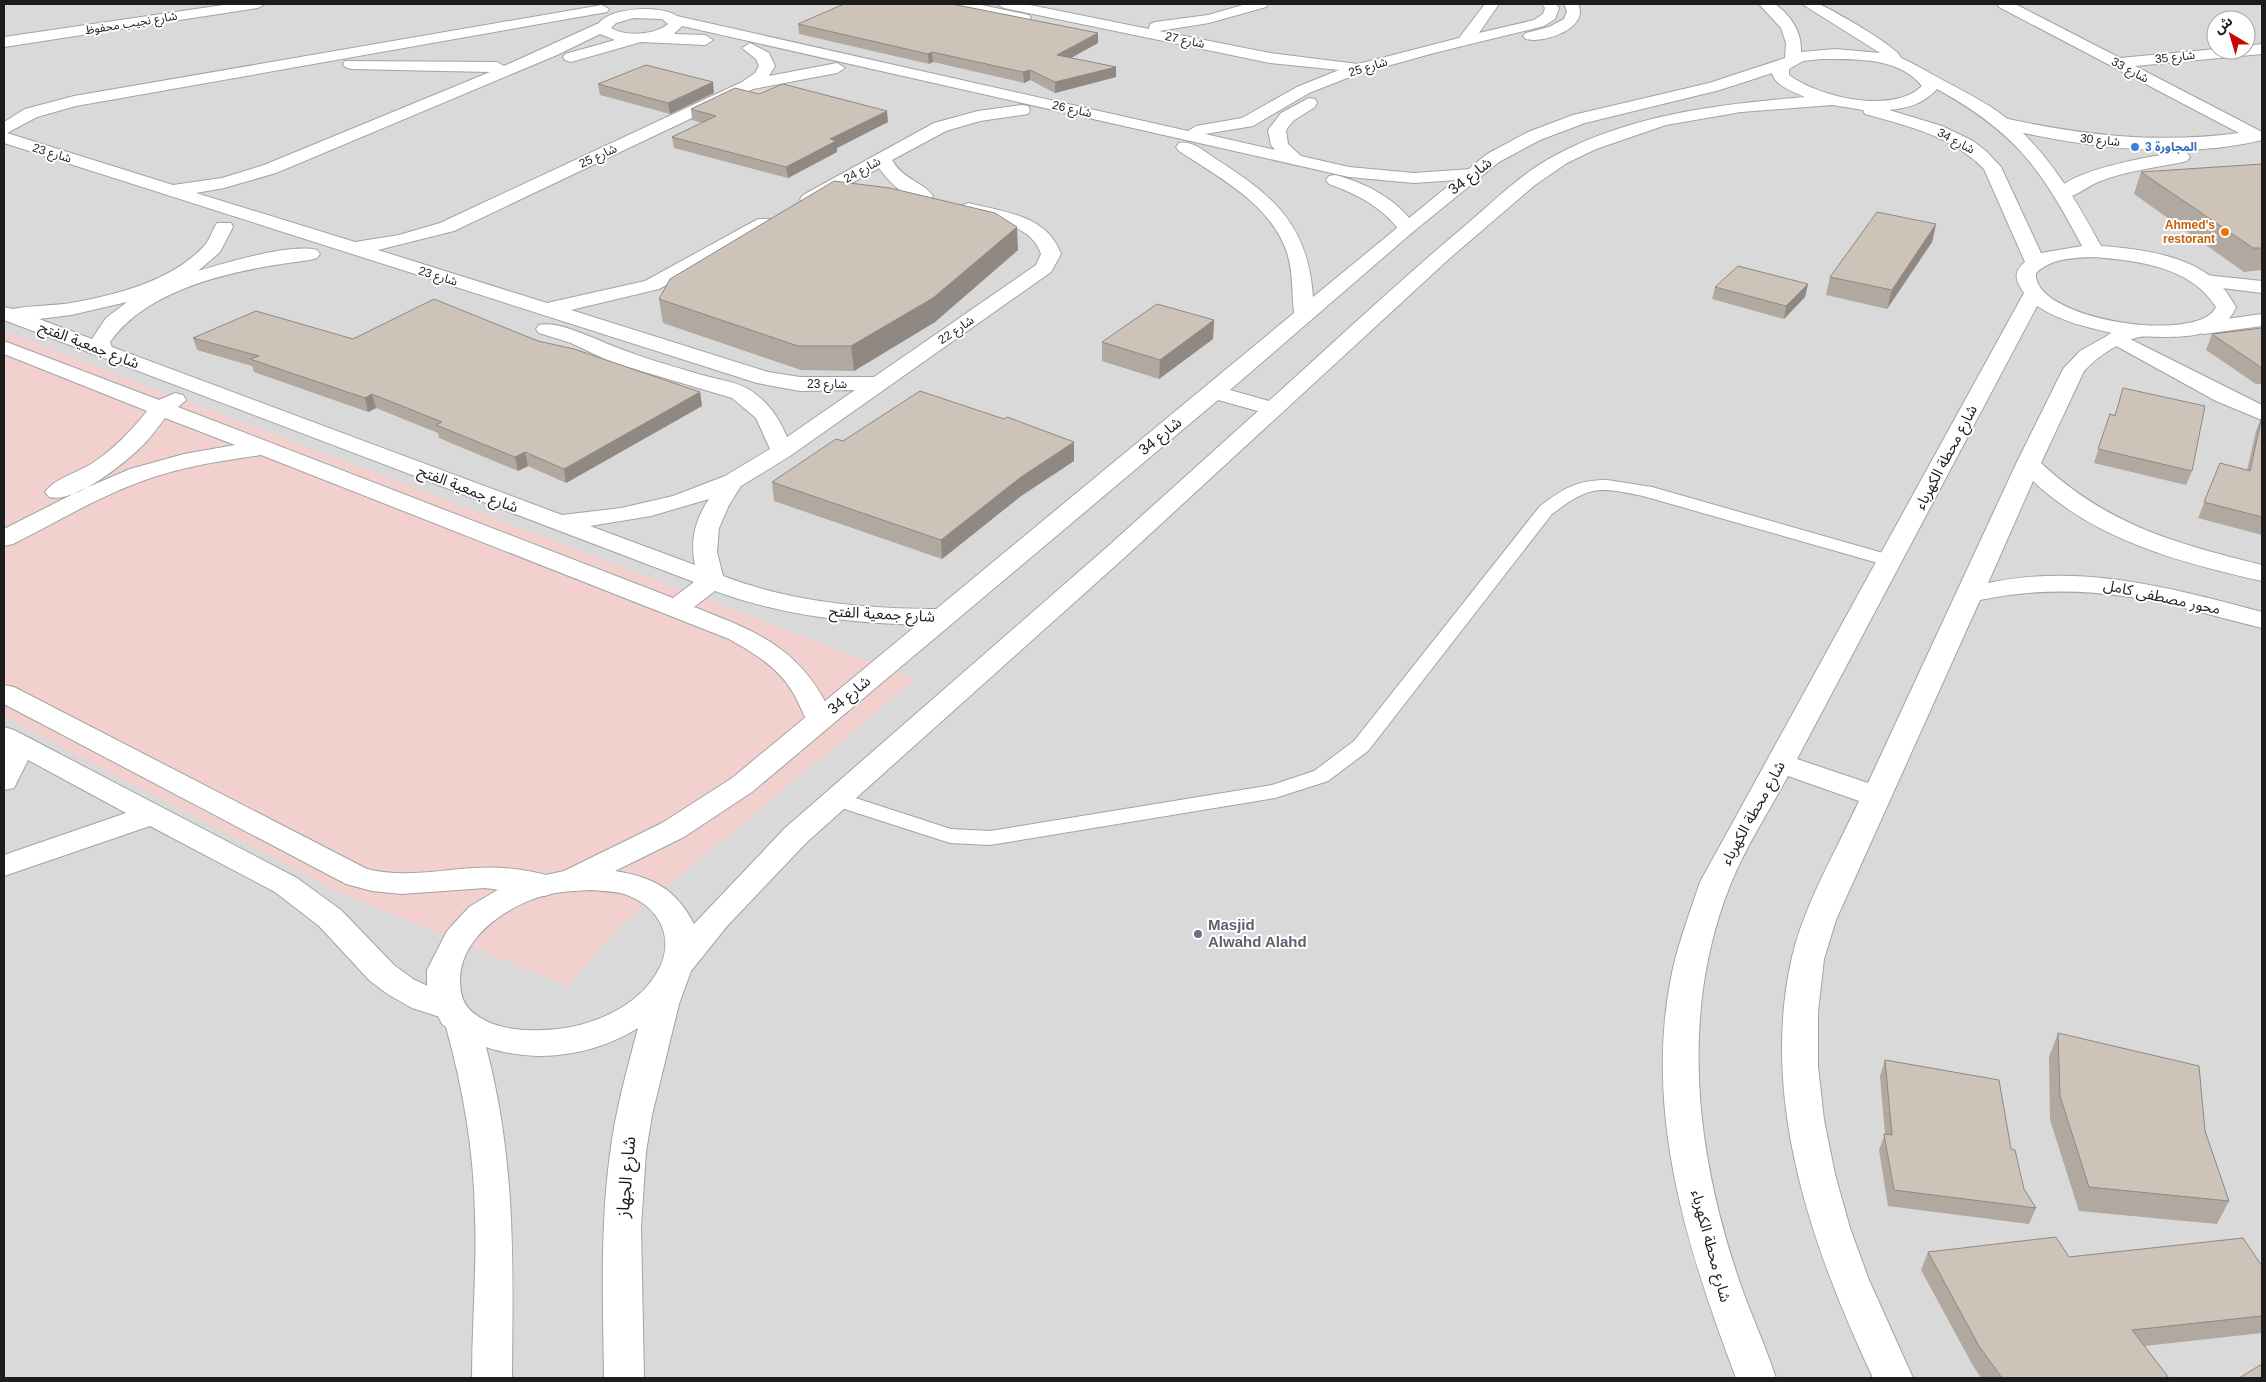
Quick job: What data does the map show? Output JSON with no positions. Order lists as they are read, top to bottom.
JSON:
{
  "streets": {
    "street": [
      "شارع نجيب محفوظ",
      "شارع 27",
      "شارع 35",
      "شارع 25",
      "شارع 33",
      "شارع 26",
      "شارع 30",
      "شارع 34",
      "شارع 23",
      "شارع 24",
      "شارع 22",
      "شارع جمعية الفتح",
      "شارع محطة الكهرباء",
      "محور مصطفى كامل",
      "شارع الجهاز"
    ]
  },
  "crossings": [
    ["شارع 27", "شارع 25"],
    ["شارع 35", "شارع 33"],
    ["شارع 25", "شارع 26"],
    ["شارع 25", "شارع 23"],
    ["شارع 33", "شارع 30"],
    ["شارع 26", "شارع 34"],
    ["شارع 26", "شارع 24"],
    ["شارع 34", "شارع جمعية الفتح"],
    ["شارع 34", "شارع الجهاز"],
    ["شارع 23", "شارع 24"],
    ["شارع 23", "شارع 22"],
    ["شارع 24", "شارع 22"],
    ["شارع 22", "شارع جمعية الفتح"]
  ],
  "places": ["المجاورة 3", "Ahmed's restorant", "Masjid Alwahd Alahd"],
  "north": "top left"
}
